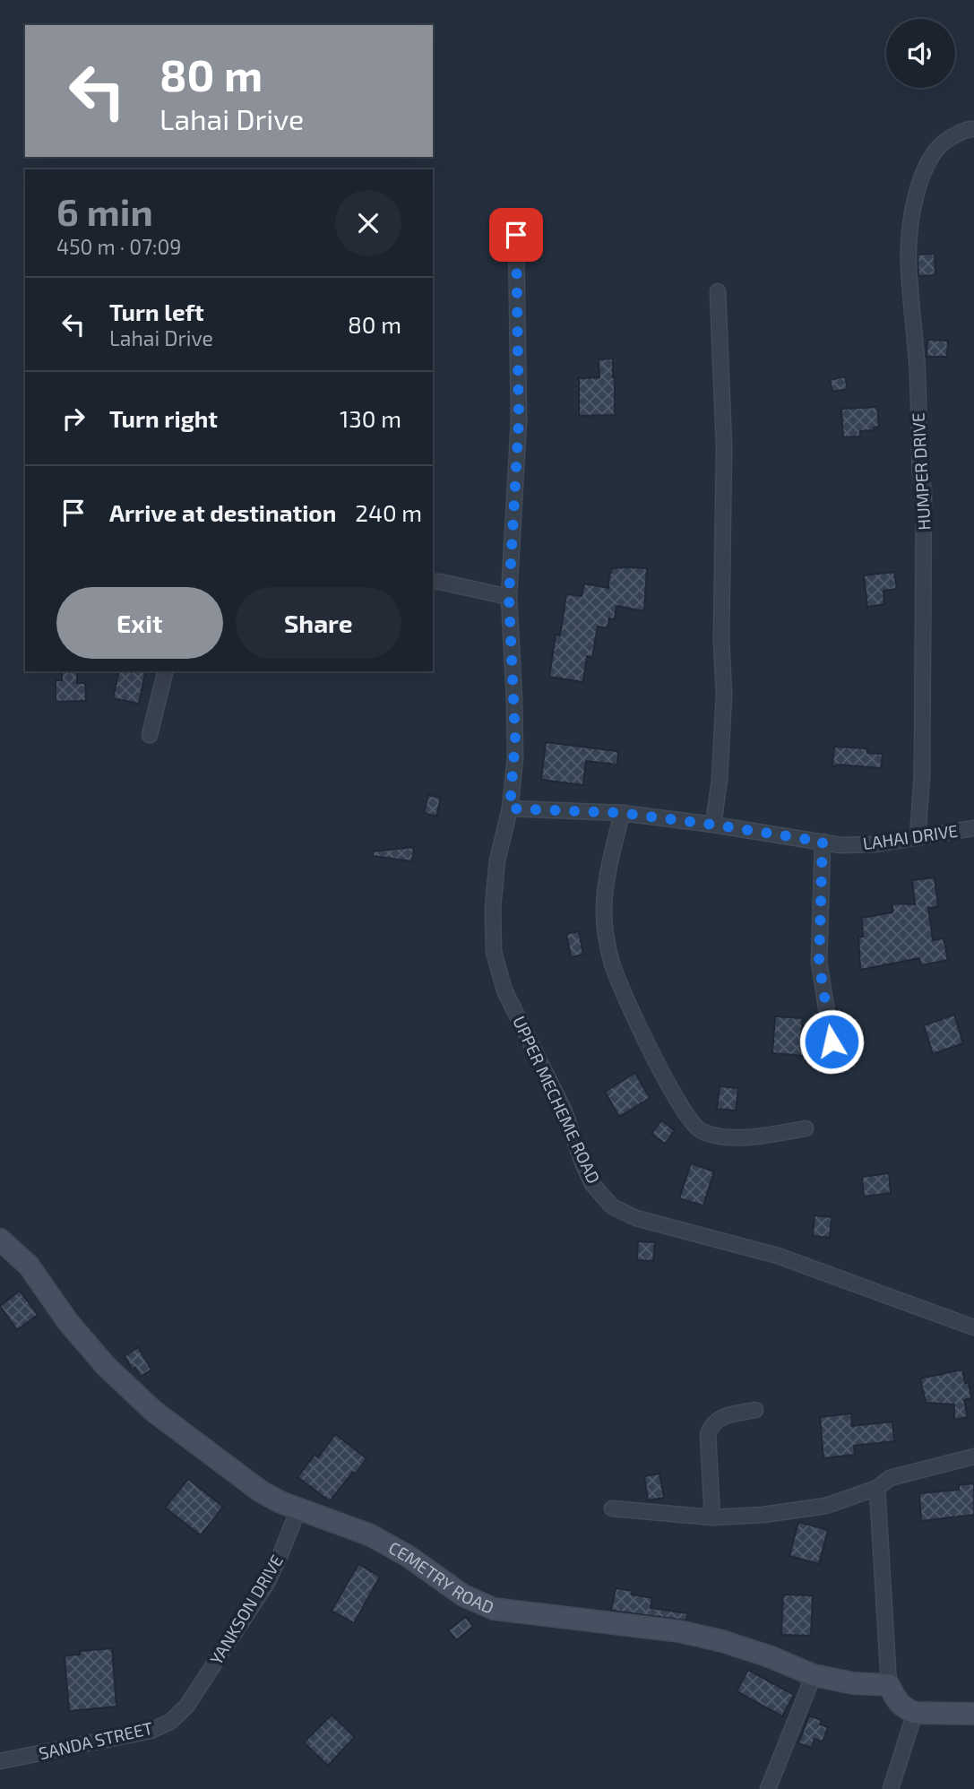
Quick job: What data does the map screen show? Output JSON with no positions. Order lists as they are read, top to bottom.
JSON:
{
  "streets": {
    "street": [
      "HUMPER DRIVE",
      "LAHAI DRIVE",
      "UPPER MECHEME ROAD",
      "CEMETRY ROAD",
      "YANKSON DRIVE",
      "SANDA STREET"
    ]
  },
  "crossings": [
    ["HUMPER DRIVE", "LAHAI DRIVE"],
    ["LAHAI DRIVE", "UPPER MECHEME ROAD"],
    ["CEMETRY ROAD", "YANKSON DRIVE"],
    ["YANKSON DRIVE", "SANDA STREET"]
  ],
  "page": {
    "turn": ["80 m", "Lahai Drive"],
    "heading": ["6 min", "450 m · 07:09"],
    "list": [
      {
        "name": "Turn left",
        "note": "Lahai Drive",
        "value": "80 m"
      },
      {
        "name": "Turn right",
        "value": "130 m"
      },
      {
        "name": "Arrive at destination",
        "value": "240 m"
      }
    ],
    "buttons": ["Exit", "Share"]
  }
}
